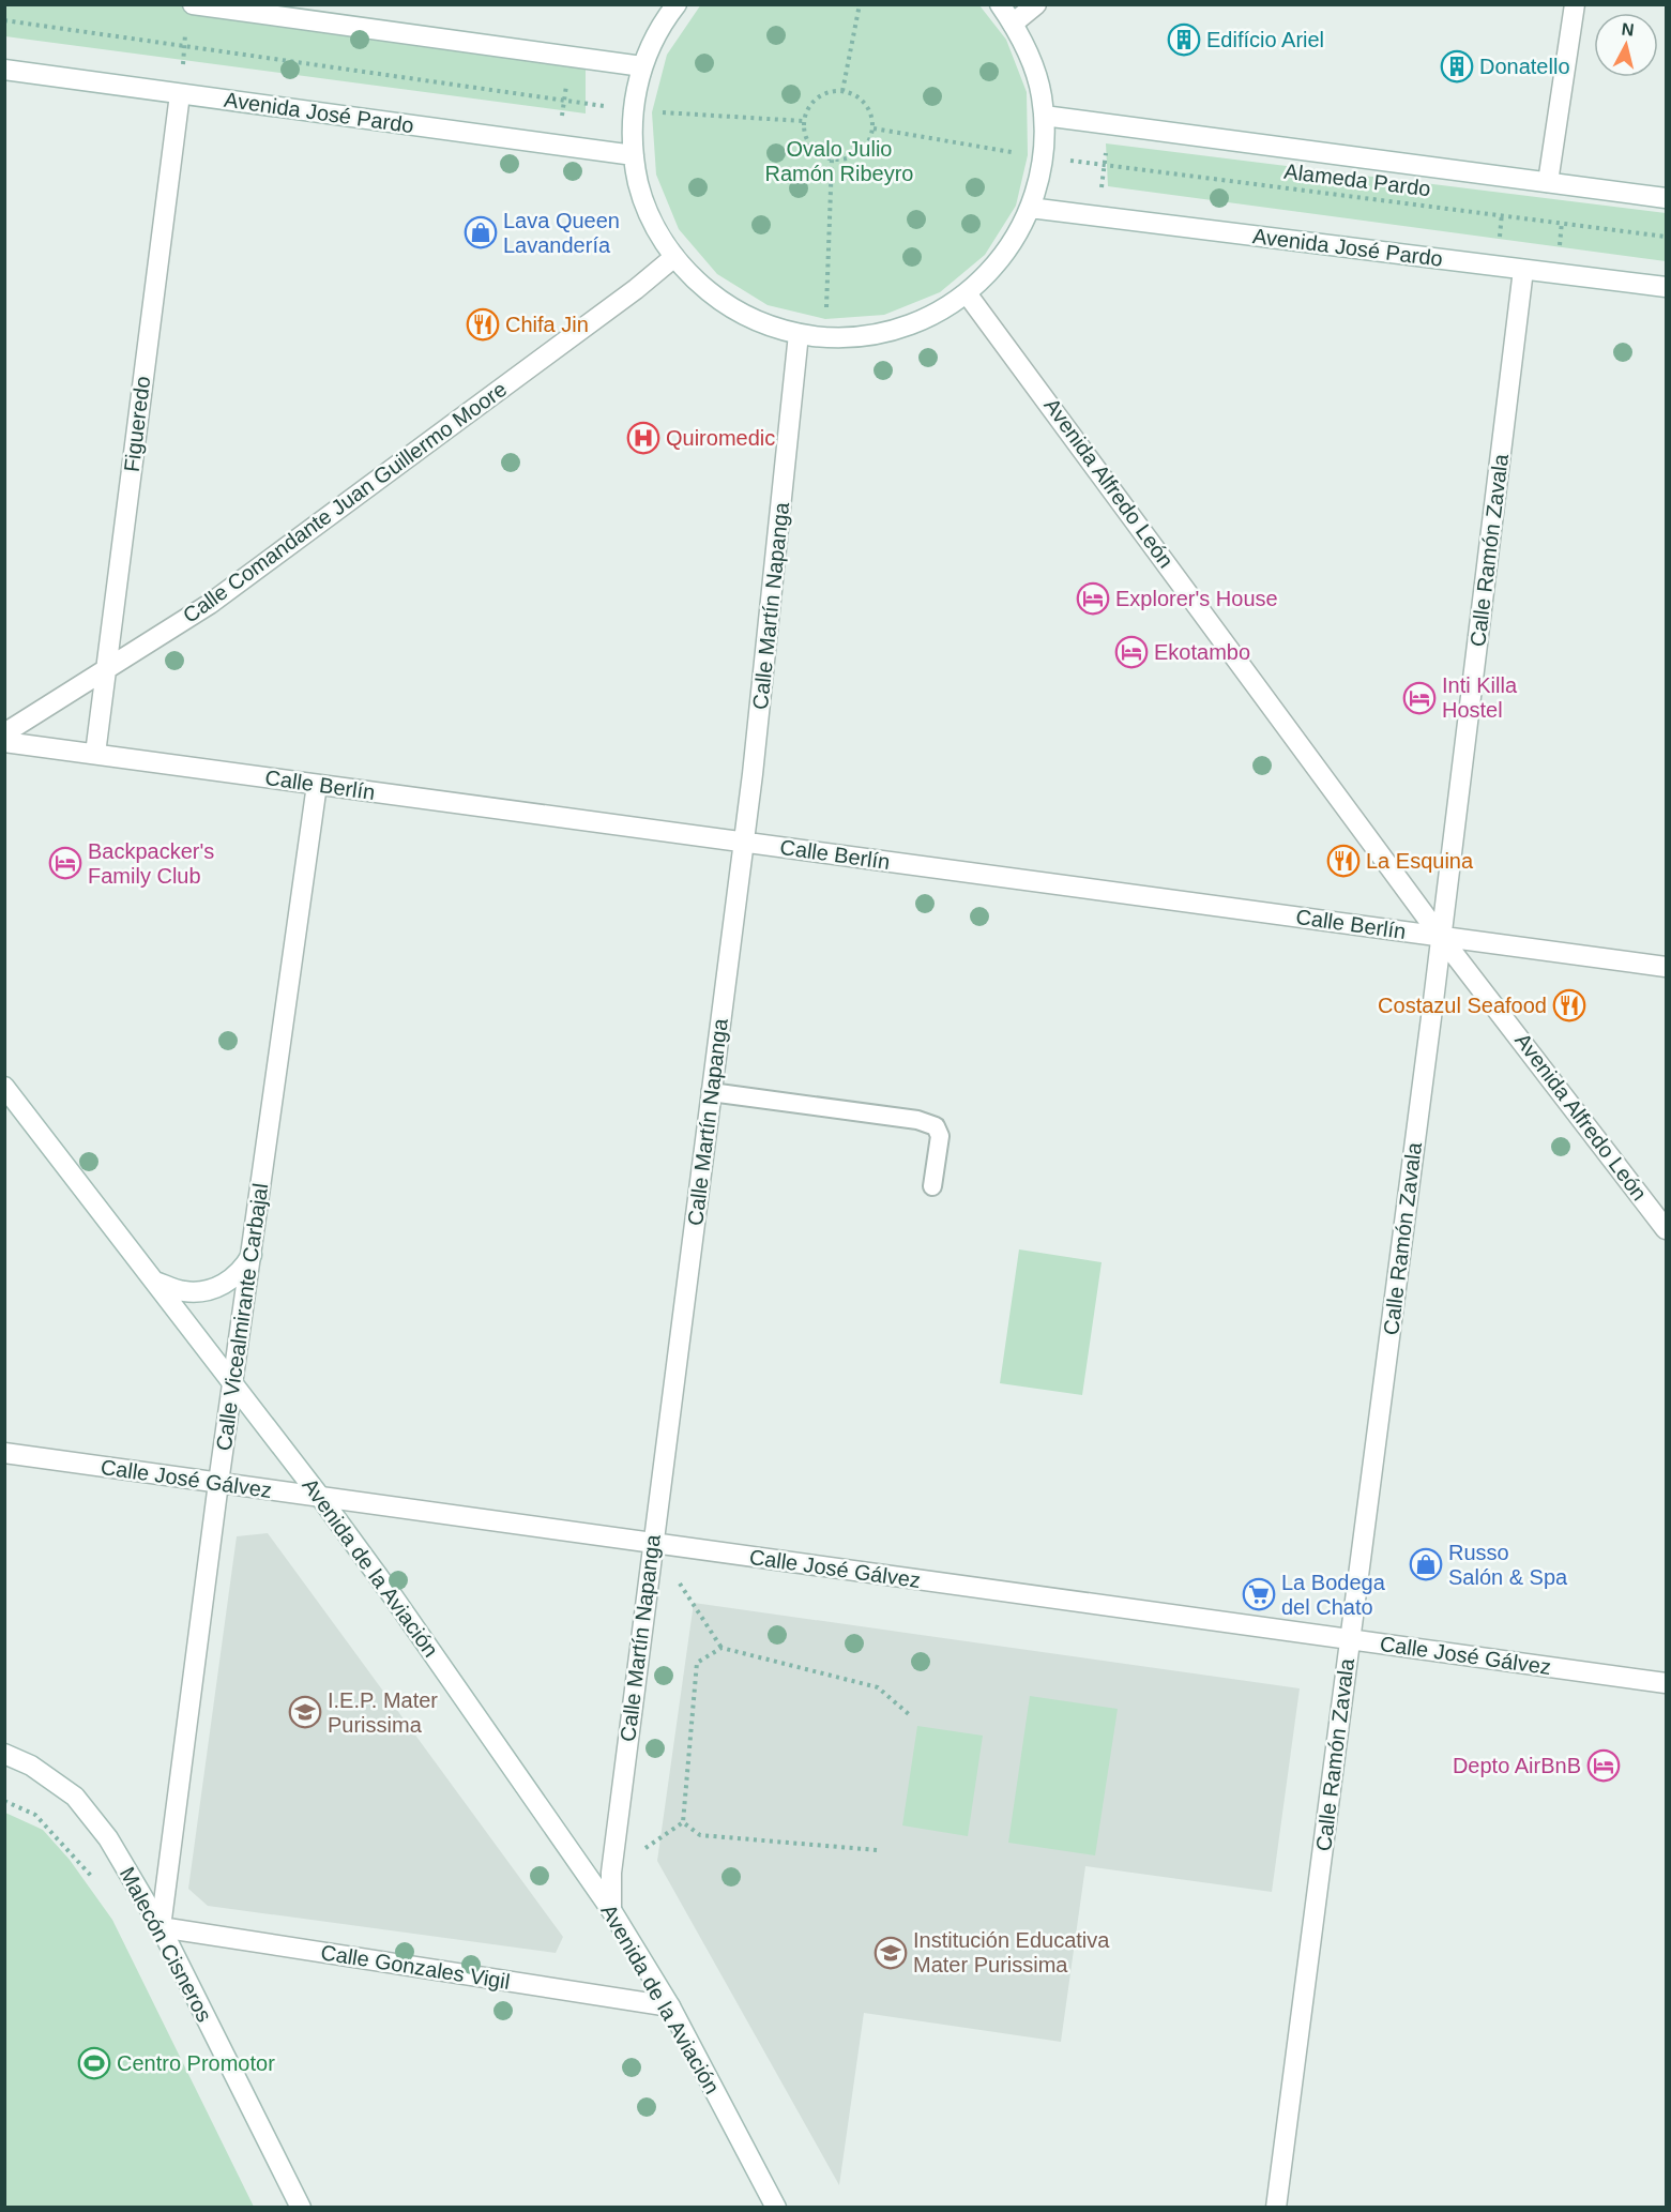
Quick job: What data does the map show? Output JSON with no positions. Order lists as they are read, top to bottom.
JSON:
{
  "streets": {
    "street": [
      "Avenida José Pardo",
      "Figueredo",
      "Avenida Alfredo León",
      "Calle Comandante Juan Guillermo Moore",
      "Calle Ramón Zavala",
      "Calle Martín Napanga",
      "Calle Berlín",
      "Calle Vicealmirante Carbajal",
      "Calle José Gálvez",
      "Avenida de la Aviación",
      "Malecón Cisneros",
      "Calle Gonzales Vigil"
    ],
    "path": ["Alameda Pardo"]
  },
  "crossings": [
    ["Avenida José Pardo", "Figueredo"],
    ["Avenida José Pardo", "Calle Ramón Zavala"],
    ["Figueredo", "Calle Comandante Juan Guillermo Moore"],
    ["Figueredo", "Calle Berlín"],
    ["Avenida Alfredo León", "Calle Ramón Zavala"],
    ["Avenida Alfredo León", "Calle Berlín"],
    ["Calle Ramón Zavala", "Calle Berlín"],
    ["Calle Ramón Zavala", "Calle José Gálvez"],
    ["Calle Martín Napanga", "Calle Berlín"],
    ["Calle Martín Napanga", "Calle José Gálvez"],
    ["Calle Martín Napanga", "Avenida de la Aviación"],
    ["Calle Berlín", "Calle Vicealmirante Carbajal"],
    ["Calle Vicealmirante Carbajal", "Calle José Gálvez"],
    ["Calle Vicealmirante Carbajal", "Avenida de la Aviación"],
    ["Calle Vicealmirante Carbajal", "Malecón Cisneros"],
    ["Calle Vicealmirante Carbajal", "Calle Gonzales Vigil"],
    ["Calle José Gálvez", "Avenida de la Aviación"],
    ["Avenida de la Aviación", "Calle Gonzales Vigil"],
    ["Malecón Cisneros", "Calle Gonzales Vigil"]
  ],
  "parks": ["Ovalo Julio Ramón Ribeyro"],
  "places": {
    "building": ["Edifício Ariel", "Donatello"],
    "shop": ["Lava Queen Lavandería", "Russo Salón & Spa"],
    "restaurant": ["Chifa Jin", "La Esquina", "Costazul Seafood"],
    "hospital": ["Quiromedic"],
    "hotel": [
      "Explorer's House",
      "Ekotambo",
      "Inti Killa Hostel",
      "Backpacker's Family Club",
      "Depto AirBnB"
    ],
    "supermarket": ["La Bodega del Chato"],
    "school or university": ["I.E.P. Mater Purissima", "Institución Educativa Mater Purissima"],
    "sports": ["Centro Promotor"]
  },
  "north": "top"
}
